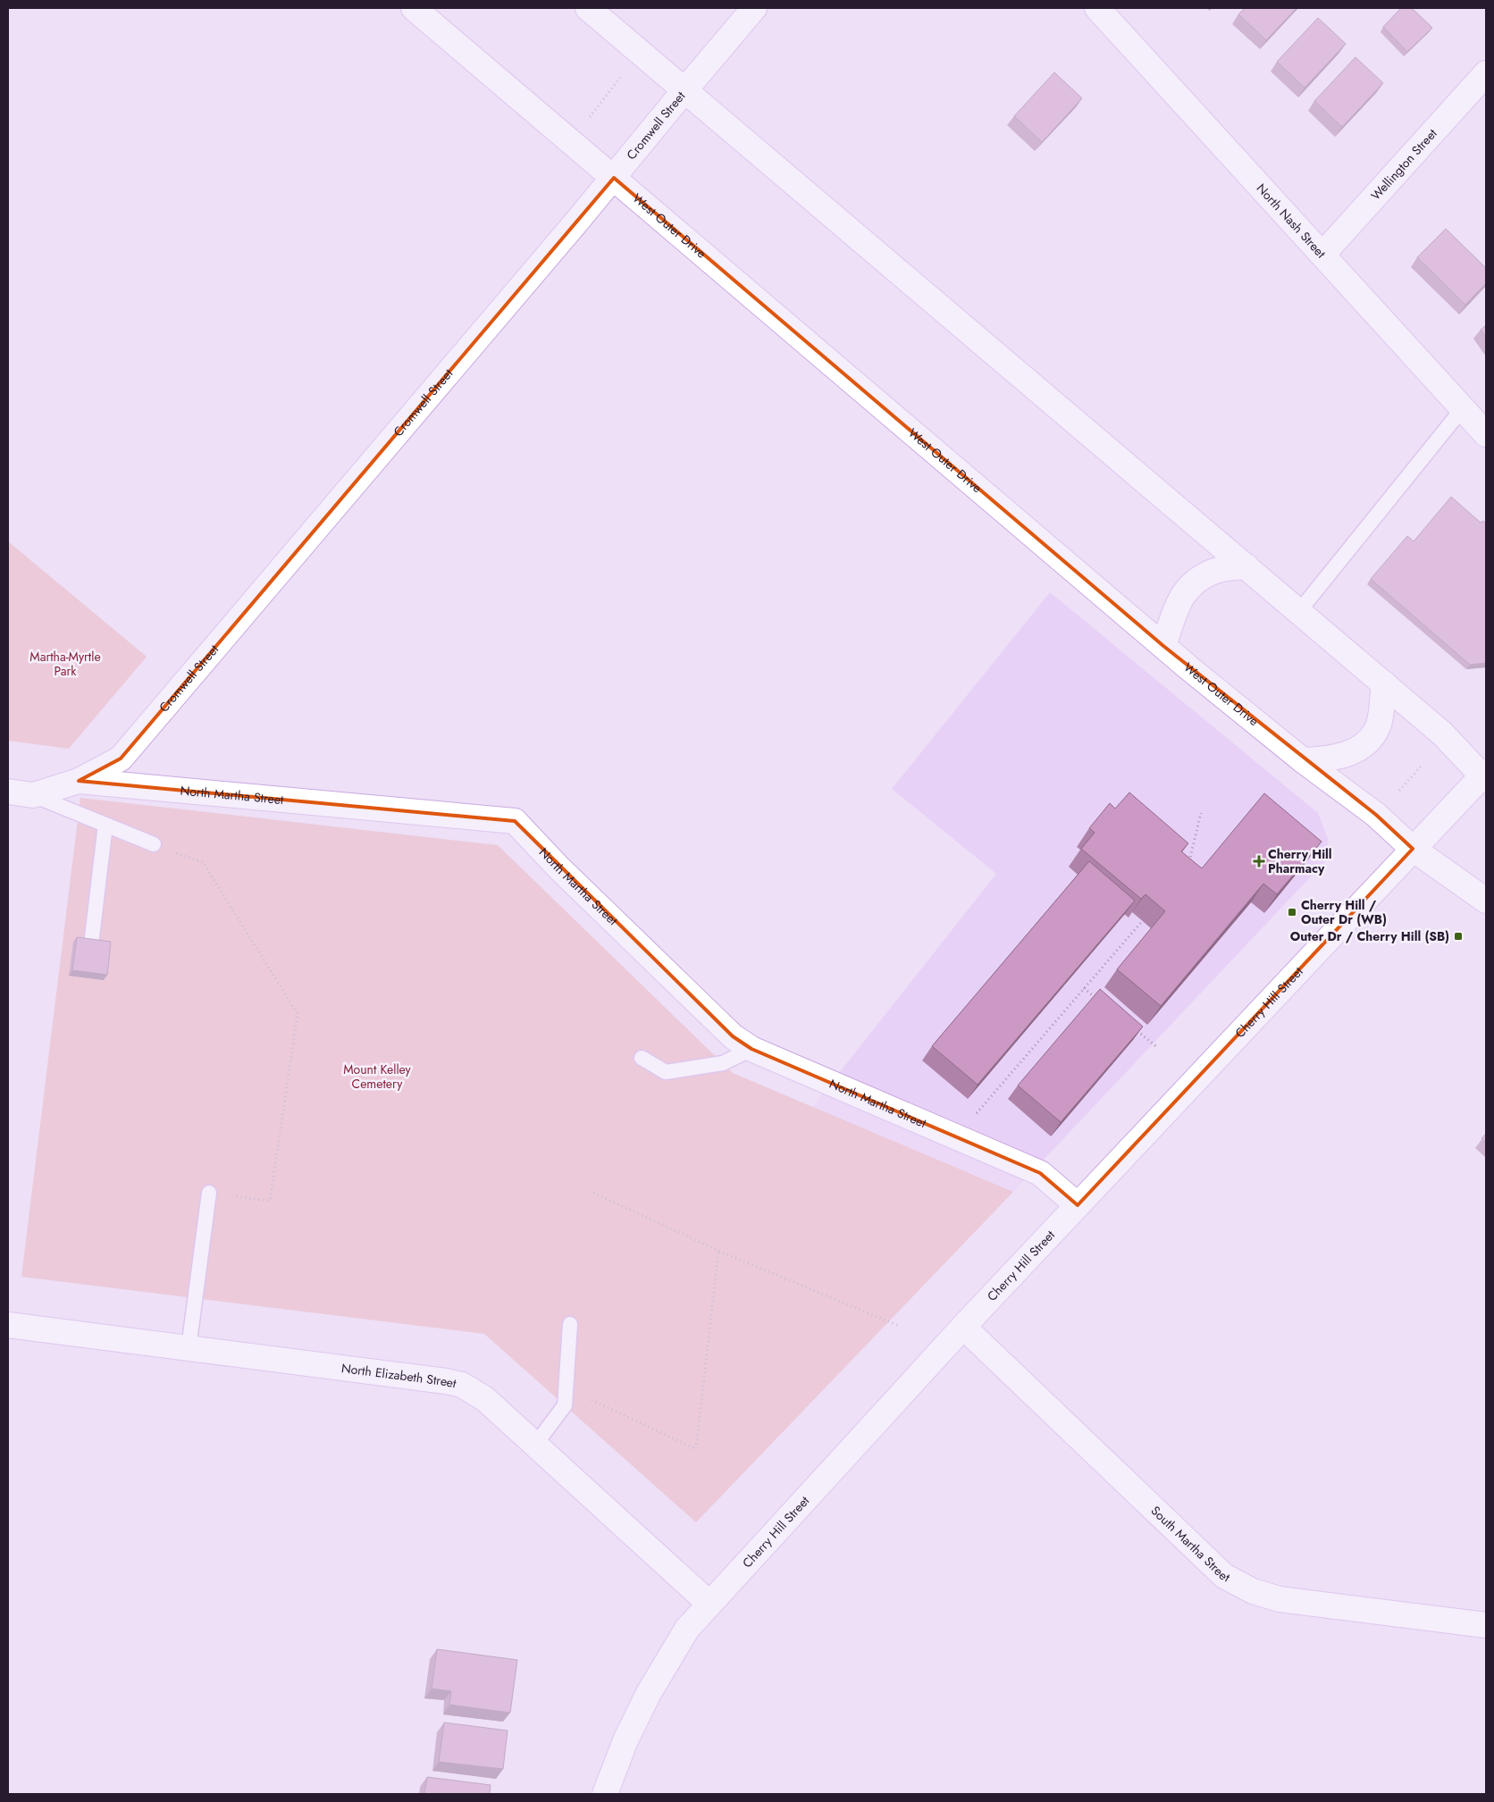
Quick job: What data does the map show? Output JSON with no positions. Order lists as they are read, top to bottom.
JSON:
{
  "streets": {
    "street": [
      "Cromwell Street",
      "Wellington Street",
      "North Nash Street",
      "West Outer Drive",
      "North Martha Street",
      "Cherry Hill Street",
      "North Elizabeth Street",
      "South Martha Street"
    ]
  },
  "crossings": [
    ["Cromwell Street", "West Outer Drive"],
    ["Cromwell Street", "North Martha Street"],
    ["Wellington Street", "North Nash Street"],
    ["West Outer Drive", "Cherry Hill Street"],
    ["North Martha Street", "Cherry Hill Street"],
    ["Cherry Hill Street", "North Elizabeth Street"],
    ["Cherry Hill Street", "South Martha Street"]
  ],
  "parks": ["Martha-Myrtle Park", "Mount Kelley Cemetery"],
  "places": {
    "health": ["Cherry Hill Pharmacy"],
    "transit": ["Cherry Hill / Outer Dr (WB)", "Outer Dr / Cherry Hill (SB)"]
  }
}
